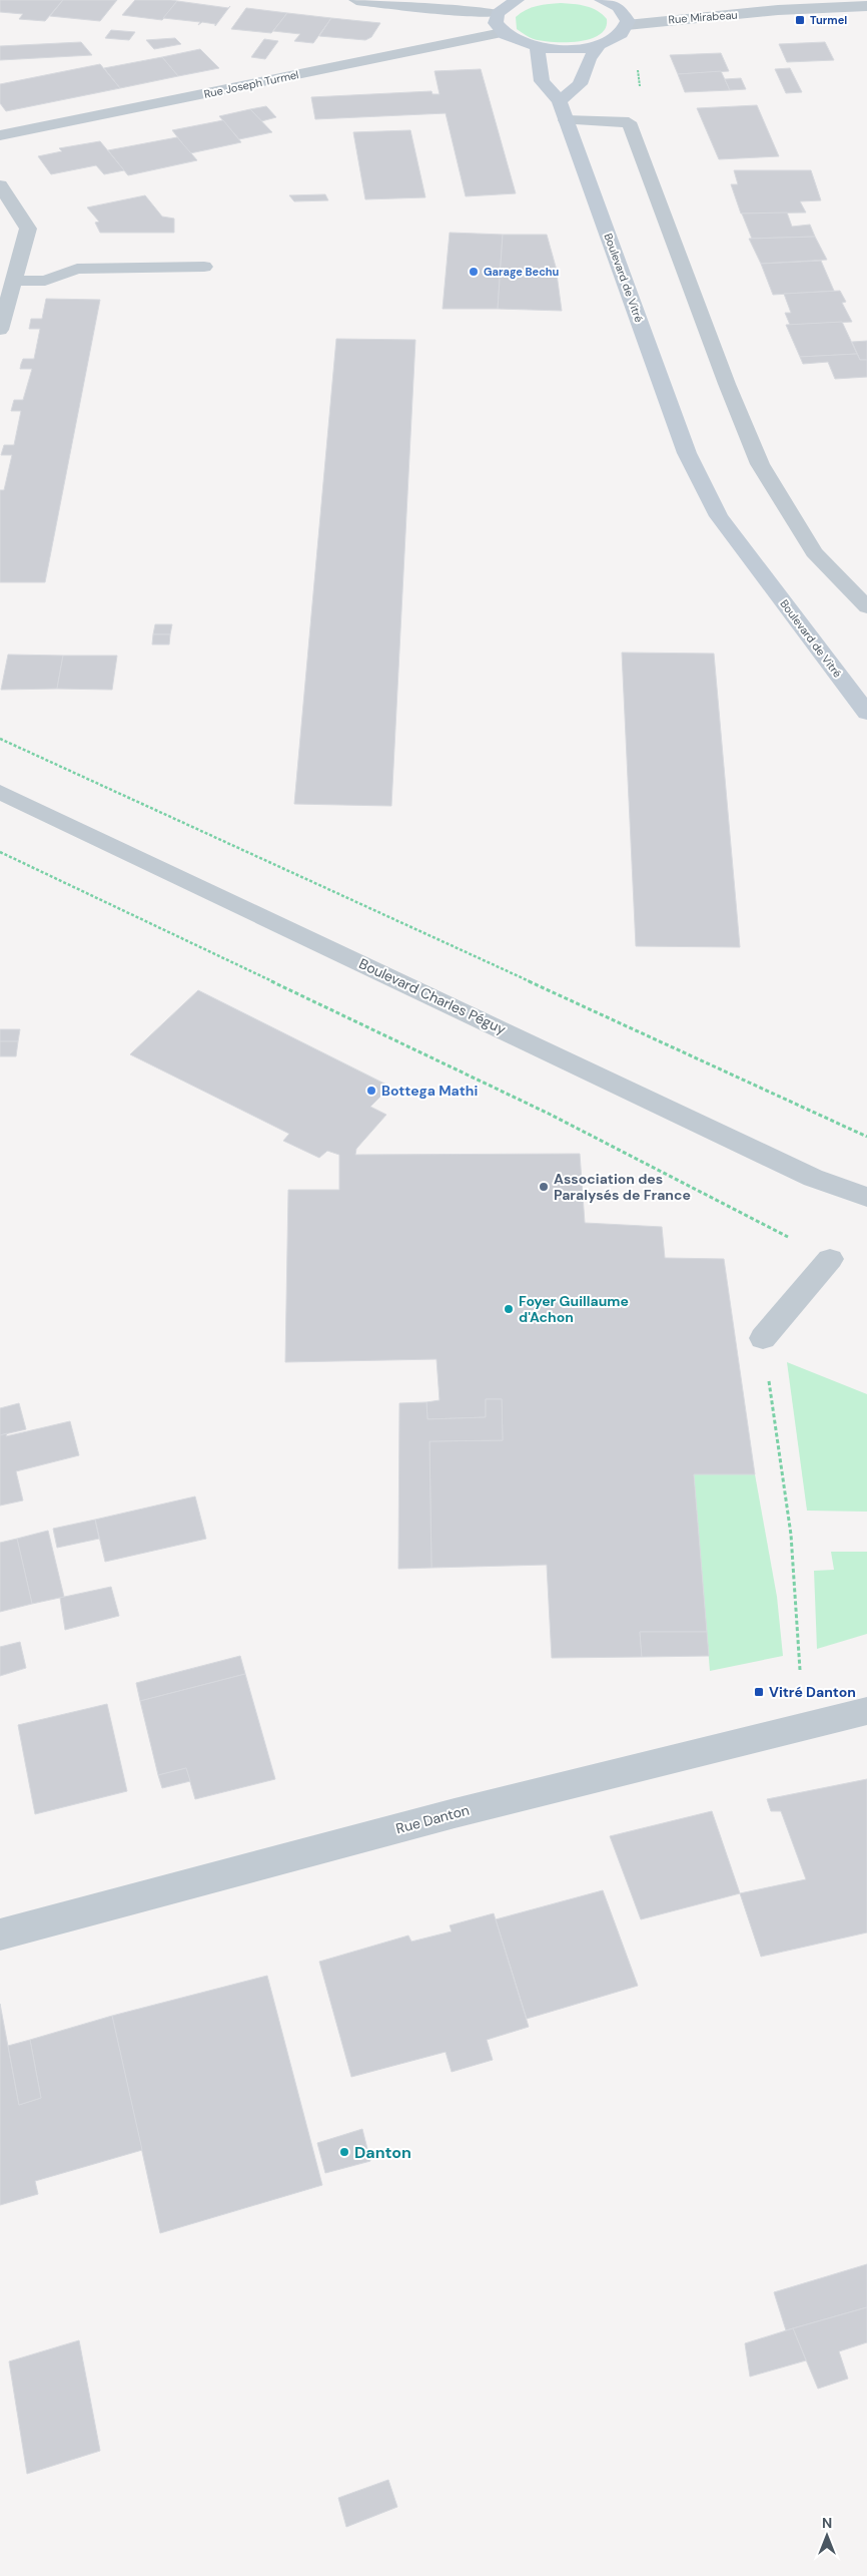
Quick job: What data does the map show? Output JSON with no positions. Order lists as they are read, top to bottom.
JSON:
{
  "streets": {
    "main road": ["Boulevard de Vitré"],
    "street": [
      "Rue Mirabeau",
      "Rue Joseph Turmel",
      "Boulevard Charles Péguy",
      "Rue Danton"
    ]
  },
  "places": {
    "transit": ["Turmel", "Vitré Danton"],
    "other": [
      "Garage Bechu",
      "Bottega Mathi",
      "Association des Paralysés de France",
      "Foyer Guillaume d'Achon",
      "Danton"
    ]
  },
  "north": "top"
}
